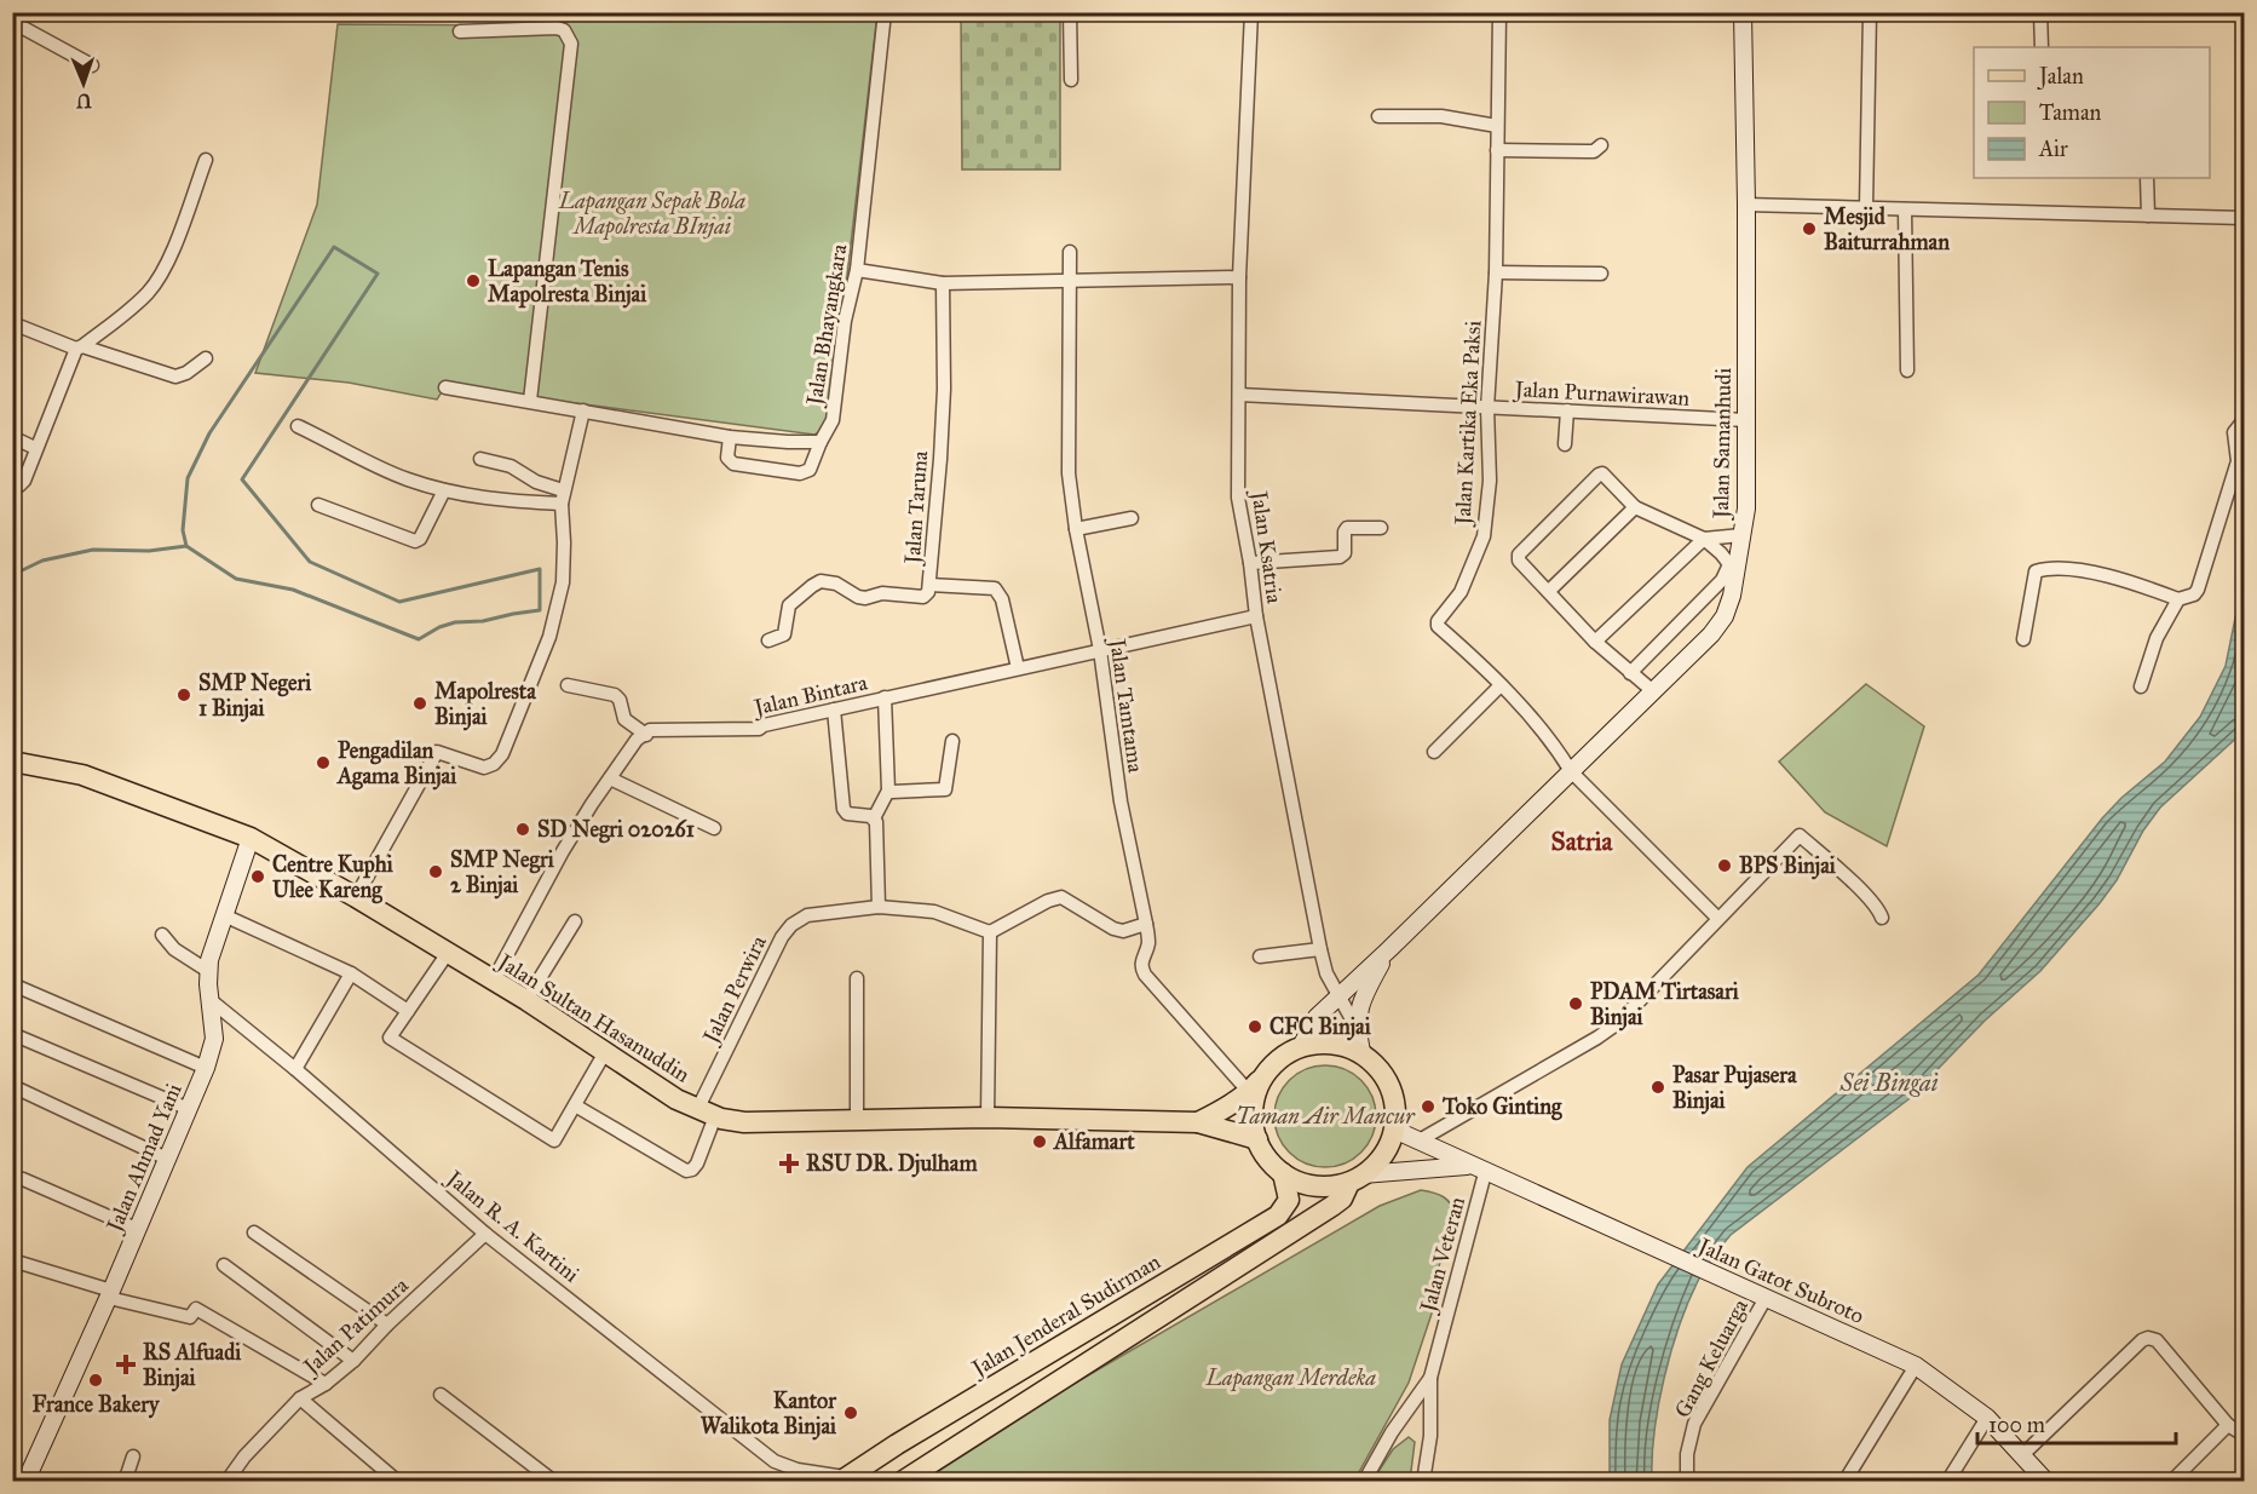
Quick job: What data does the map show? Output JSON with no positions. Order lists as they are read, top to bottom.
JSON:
{
  "streets": {
    "main road": ["Jalan Sultan Hasanuddin", "Jalan Jenderal Sudirman"],
    "street": [
      "Jalan Bhayangkara",
      "Jalan Purnawirawan",
      "Jalan Kartika Eka Paksi",
      "Jalan Samanhudi",
      "Jalan Taruna",
      "Jalan Ksatria",
      "Jalan Bintara",
      "Jalan Tamtama",
      "Jalan Perwira",
      "Jalan Ahmad Yani",
      "Jalan R. A. Kartini",
      "Jalan Veteran",
      "Jalan Gatot Subroto",
      "Jalan Patimura",
      "Gang Keluarga"
    ]
  },
  "crossings": [
    ["Jalan Purnawirawan", "Jalan Kartika Eka Paksi"],
    ["Jalan Purnawirawan", "Jalan Samanhudi"],
    ["Jalan Purnawirawan", "Jalan Ksatria"],
    ["Jalan Kartika Eka Paksi", "Jalan Samanhudi"],
    ["Jalan Samanhudi", "Jalan Ksatria"],
    ["Jalan Samanhudi", "Jalan Sultan Hasanuddin"],
    ["Jalan Samanhudi", "Jalan Gatot Subroto"],
    ["Jalan Samanhudi", "Jalan Jenderal Sudirman"],
    ["Jalan Taruna", "Jalan Bintara"],
    ["Jalan Ksatria", "Jalan Bintara"],
    ["Jalan Bintara", "Jalan Tamtama"],
    ["Jalan Tamtama", "Jalan Sultan Hasanuddin"],
    ["Jalan Perwira", "Jalan Sultan Hasanuddin"],
    ["Jalan Sultan Hasanuddin", "Jalan Ahmad Yani"],
    ["Jalan Sultan Hasanuddin", "Jalan Gatot Subroto"],
    ["Jalan Sultan Hasanuddin", "Jalan Jenderal Sudirman"],
    ["Jalan Ahmad Yani", "Jalan R. A. Kartini"],
    ["Jalan R. A. Kartini", "Jalan Jenderal Sudirman"],
    ["Jalan R. A. Kartini", "Jalan Patimura"],
    ["Jalan Veteran", "Jalan Gatot Subroto"],
    ["Jalan Gatot Subroto", "Jalan Jenderal Sudirman"],
    ["Jalan Gatot Subroto", "Gang Keluarga"]
  ],
  "districts": ["Satria"],
  "water": ["Sei Bingai"],
  "parks": ["Lapangan Sepak Bola Mapolresta BInjai", "Taman Air Mancur", "Lapangan Merdeka"],
  "places": {
    "other": [
      "Mesjid Baiturrahman",
      "Lapangan Tenis Mapolresta Binjai",
      "SMP Negeri 1 Binjai",
      "Mapolresta Binjai",
      "Pengadilan Agama Binjai",
      "SD Negri 020261",
      "BPS Binjai",
      "SMP Negri 2 Binjai",
      "Centre Kuphi Ulee Kareng",
      "PDAM Tirtasari Binjai",
      "CFC Binjai",
      "Pasar Pujasera Binjai",
      "Toko Ginting",
      "Alfamart",
      "France Bakery",
      "Kantor Walikota Binjai"
    ],
    "health": ["RSU DR. Djulham", "RS Alfuadi Binjai"]
  },
  "legend": ["Jalan", "Taman", "Air"],
  "scale_bar": "100 m",
  "north": "bottom"
}
